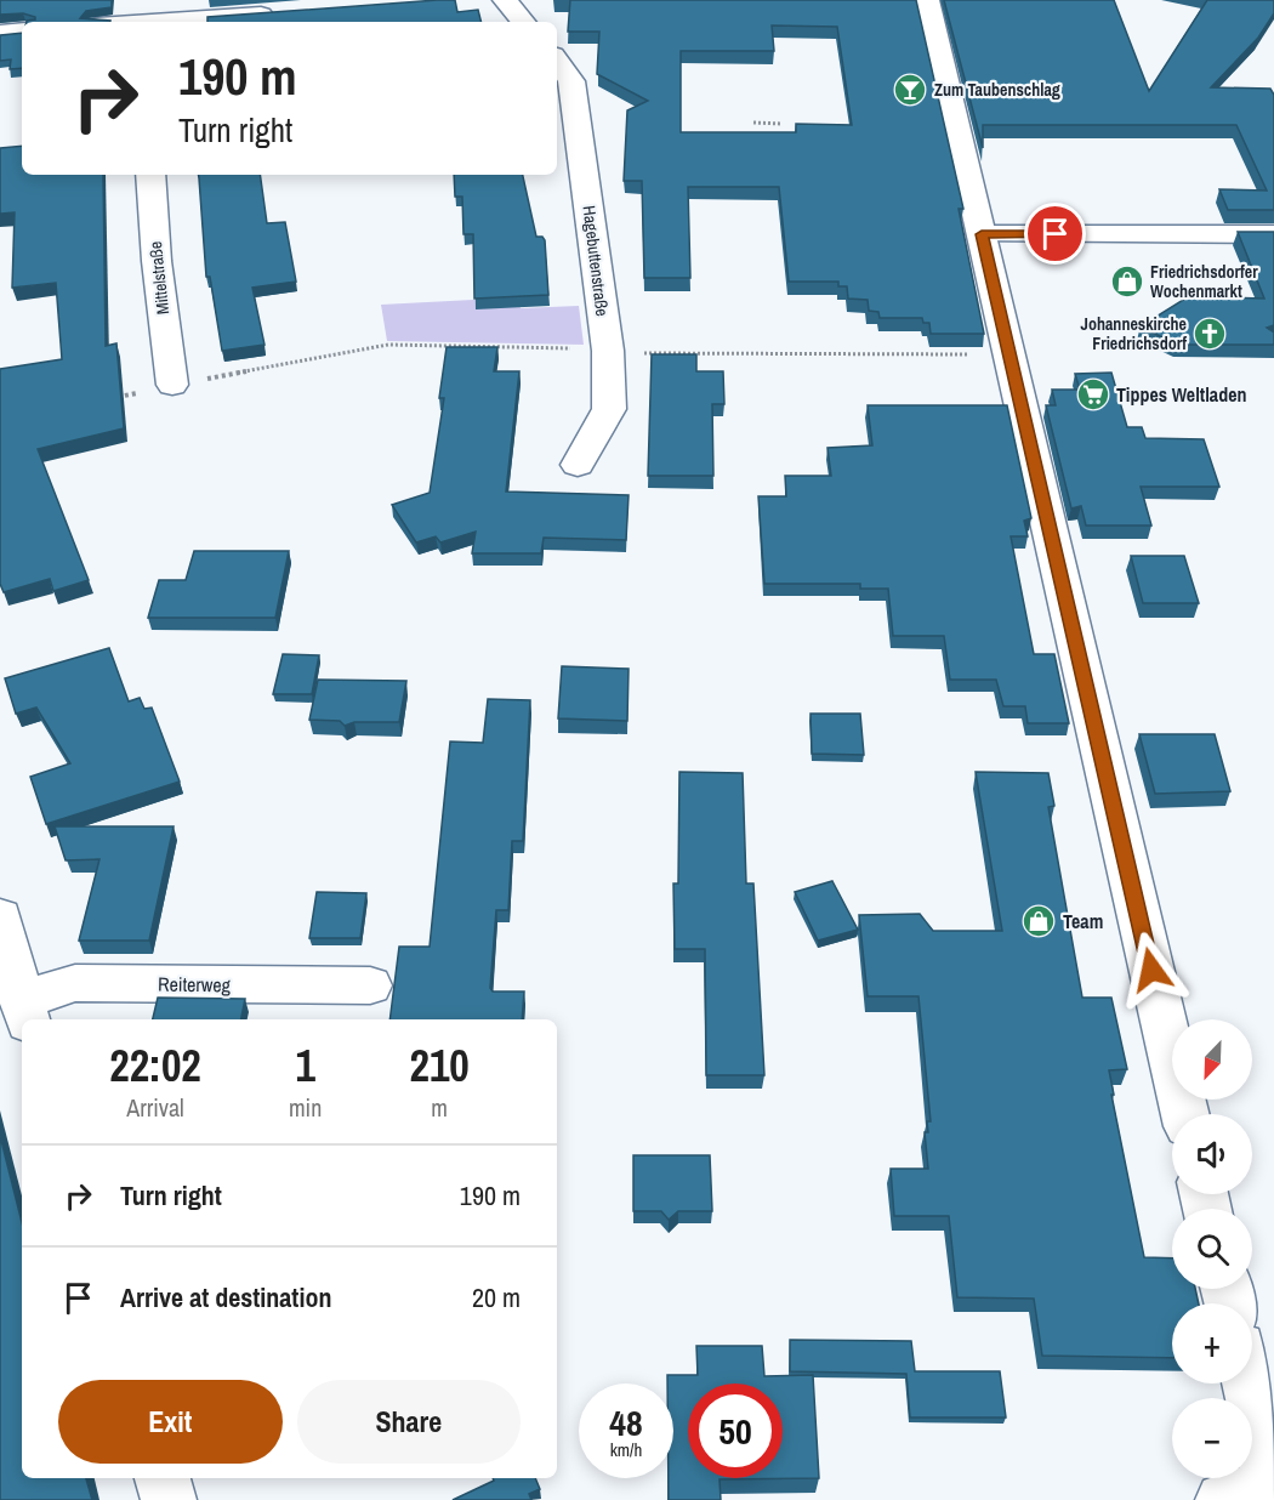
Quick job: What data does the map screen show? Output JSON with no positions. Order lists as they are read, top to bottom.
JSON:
{
  "streets": {
    "street": ["Hagebuttenstraße", "Mittelstraße", "Reiterweg"]
  },
  "places": {
    "bar": ["Zum Taubenschlag"],
    "shop": ["Friedrichsdorfer Wochenmarkt", "Team"],
    "church": ["Johanneskirche Friedrichsdorf"],
    "supermarket": ["Tippes Weltladen"]
  },
  "north": "bottom left",
  "page": {
    "turn": ["190 m", "Turn right"],
    "map_buttons": ["+", "−"],
    "eta": [
      "22:02",
      "Arrival",
      "1",
      "min",
      "210",
      "m"
    ],
    "list": [
      {
        "name": "Turn right",
        "value": "190 m"
      },
      {
        "name": "Arrive at destination",
        "value": "20 m"
      }
    ],
    "buttons": ["Exit", "Share"],
    "speed": "48 km/h",
    "limit": "50"
  }
}
